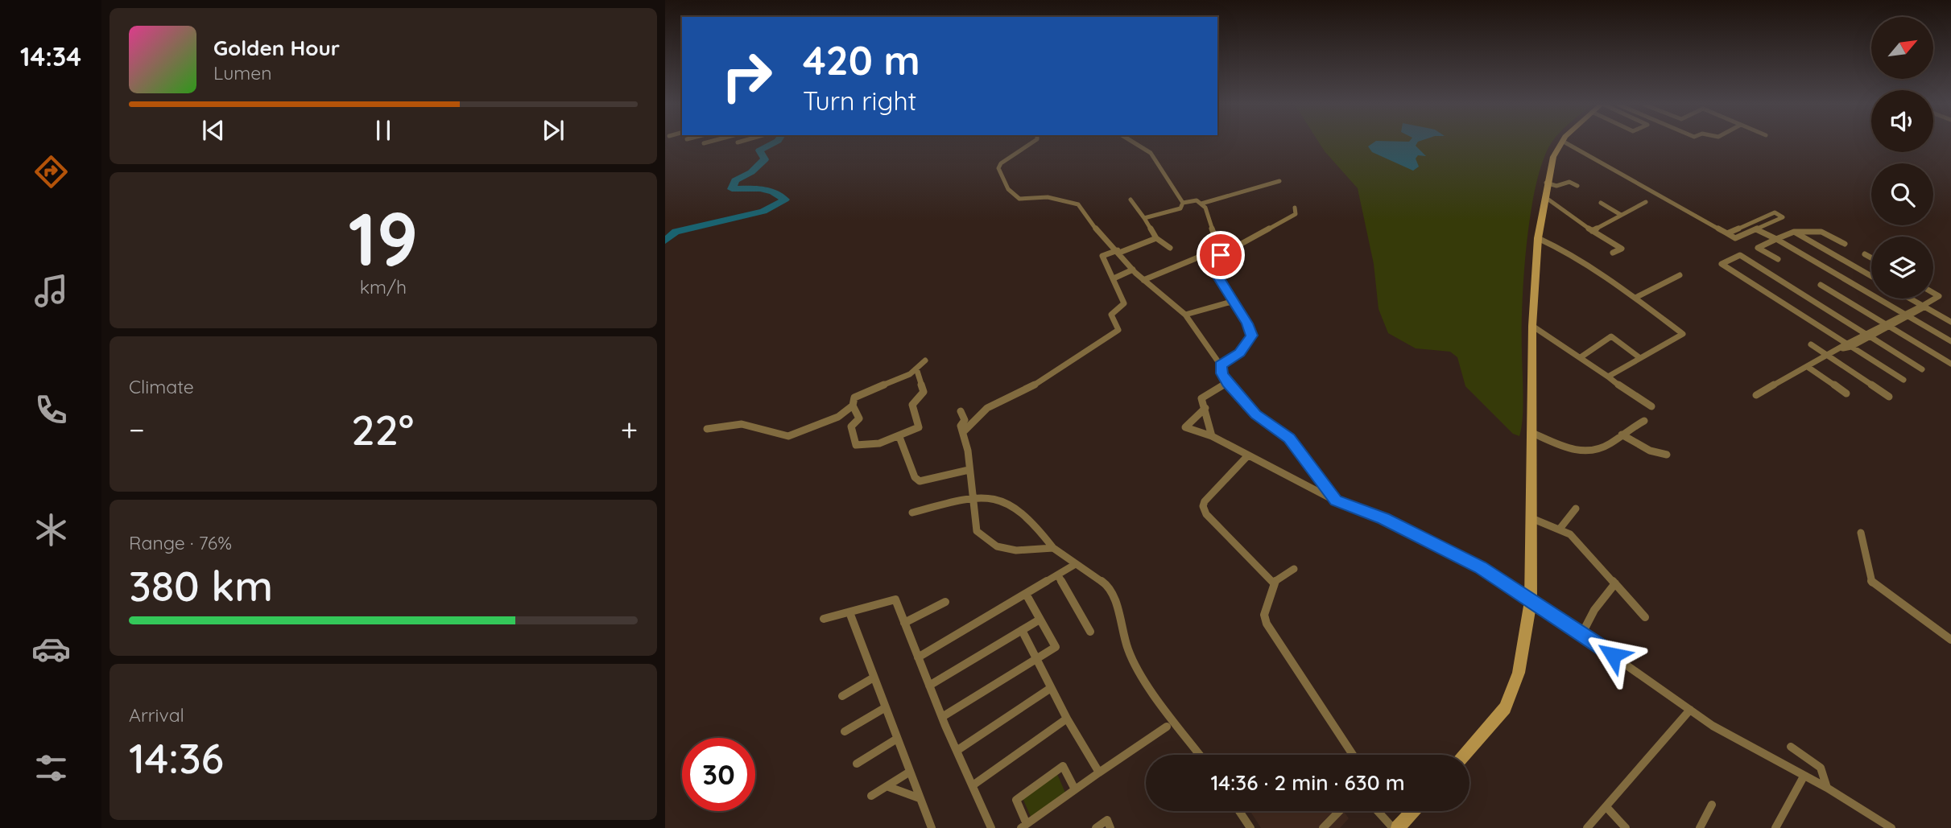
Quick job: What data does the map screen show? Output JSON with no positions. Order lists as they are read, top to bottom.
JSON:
{
  "north": "top right",
  "page": {
    "tabs": "14:34",
    "turn": ["420 m", "Turn right"],
    "song": ["Golden Hour", "Lumen"],
    "tile": [
      ["19", "km/h"],
      "Climate",
      ["Range · 76%", "380 km"],
      ["Arrival", "14:36"]
    ],
    "heat": ["−", "22°", "+"],
    "limit": "30",
    "trip": "14:36 · 2 min · 630 m"
  }
}
